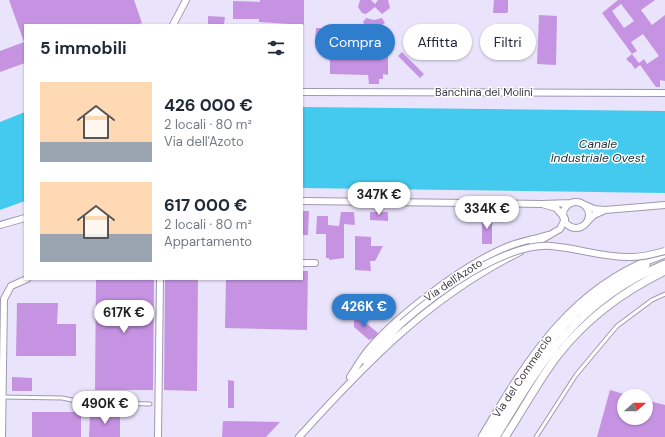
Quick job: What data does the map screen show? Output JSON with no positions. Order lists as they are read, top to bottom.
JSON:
{
  "streets": {
    "street": ["Banchina dei Molini", "Via dell'Azoto", "Via del Commercio"]
  },
  "crossings": [
    ["Via dell'Azoto", "Via del Commercio"]
  ],
  "water": ["Canale Industriale Ovest"],
  "north": "right",
  "page": {
    "chip": ["Compra", "Affitta", "Filtri"],
    "heading": "5 immobili",
    "list": [
      {
        "name": "426 000 €",
        "note": "2 locali · 80 m² · Via dell'Azoto"
      },
      {
        "name": "617 000 €",
        "note": "2 locali · 80 m² · Appartamento"
      }
    ],
    "price": [
      "347K €",
      "334K €",
      "426K €",
      "617K €",
      "490K €"
    ]
  }
}
